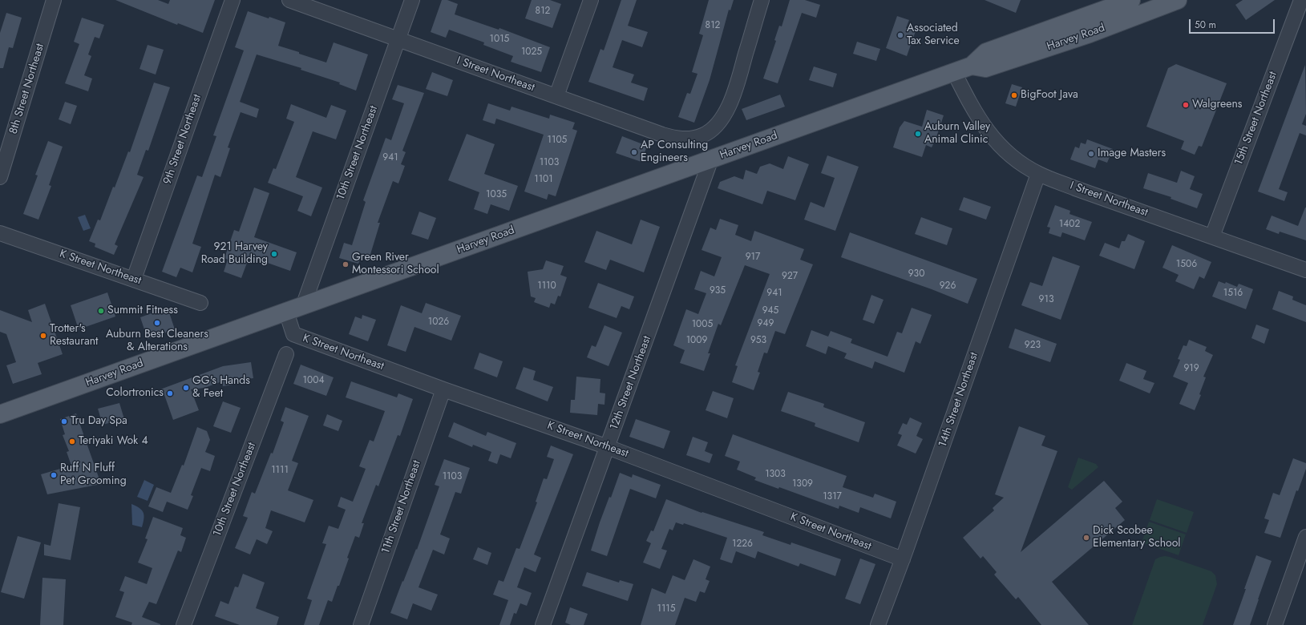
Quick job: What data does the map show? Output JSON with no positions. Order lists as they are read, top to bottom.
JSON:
{
  "streets": {
    "main road": ["Harvey Road"],
    "street": [
      "I Street Northeast",
      "8th Street Northeast",
      "15th Street Northeast",
      "9th Street Northeast",
      "10th Street Northeast",
      "K Street Northeast",
      "12th Street Northeast",
      "14th Street Northeast",
      "11th Street Northeast"
    ]
  },
  "crossings": [
    ["Harvey Road", "I Street Northeast"],
    ["Harvey Road", "10th Street Northeast"],
    ["Harvey Road", "K Street Northeast"],
    ["Harvey Road", "12th Street Northeast"],
    ["I Street Northeast", "15th Street Northeast"],
    ["I Street Northeast", "10th Street Northeast"],
    ["I Street Northeast", "14th Street Northeast"],
    ["9th Street Northeast", "K Street Northeast"],
    ["K Street Northeast", "12th Street Northeast"],
    ["K Street Northeast", "14th Street Northeast"],
    ["K Street Northeast", "11th Street Northeast"]
  ],
  "places": [
    "Associated Tax Service",
    "BigFoot Java",
    "Walgreens",
    "Auburn Valley Animal Clinic",
    "AP Consulting Engineers",
    "Image Masters",
    "921 Harvey Road Building",
    "Green River Montessori School",
    "Summit Fitness",
    "Auburn Best Cleaners & Alterations",
    "Trotter's Restaurant",
    "GG's Hands & Feet",
    "Colortronics",
    "Tru Day Spa",
    "Teriyaki Wok 4",
    "Ruff N Fluff Pet Grooming",
    "Dick Scobee Elementary School"
  ],
  "house_numbers": [
    "812",
    "812",
    "1015",
    "1025",
    "1105",
    "941",
    "1103",
    "1101",
    "1035",
    "1402",
    "917",
    "1506",
    "930",
    "927",
    "1110",
    "926",
    "935",
    "941",
    "1516",
    "913",
    "945",
    "1026",
    "949",
    "1005",
    "1009",
    "953",
    "923",
    "919",
    "1004",
    "1111",
    "1303",
    "1103",
    "1309",
    "1317",
    "1226",
    "1115"
  ],
  "scale_bar": "50 m"
}
